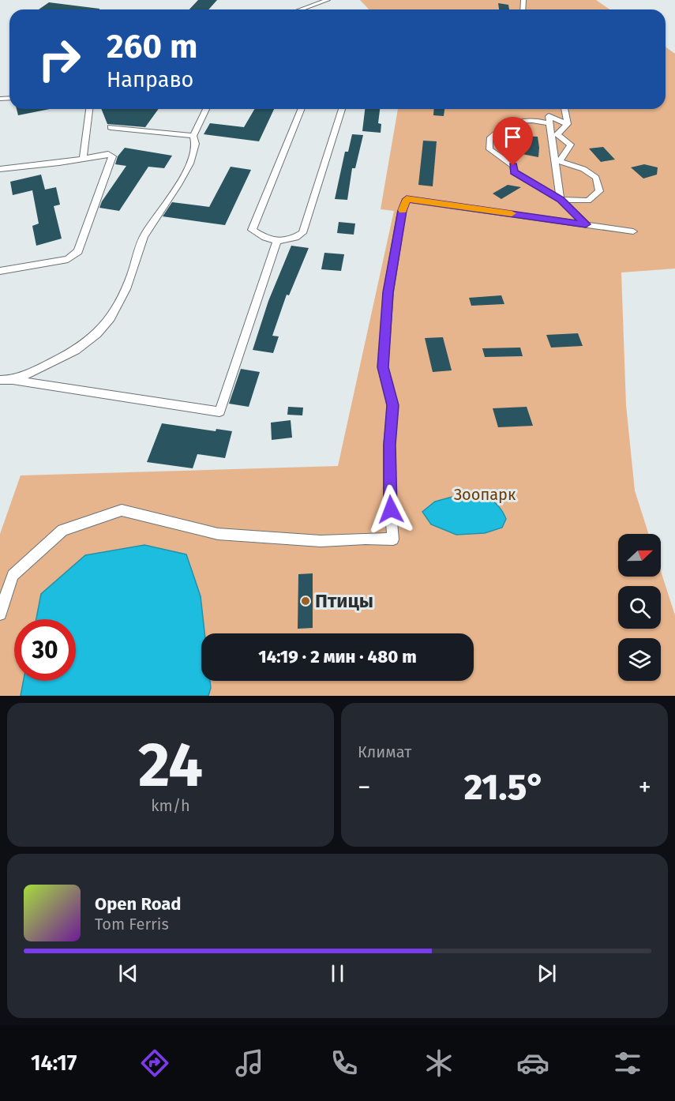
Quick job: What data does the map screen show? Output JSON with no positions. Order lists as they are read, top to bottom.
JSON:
{
  "parks": ["Зоопарк"],
  "places": ["Птицы"],
  "north": "right",
  "page": {
    "turn": ["260 m", "Направо"],
    "limit": "30",
    "trip": "14:19 · 2 мин · 480 m",
    "tile": [
      ["24", "km/h"],
      "Климат"
    ],
    "heat": ["−", "21.5°", "+"],
    "song": ["Open Road", "Tom Ferris"],
    "tabs": "14:17"
  }
}
